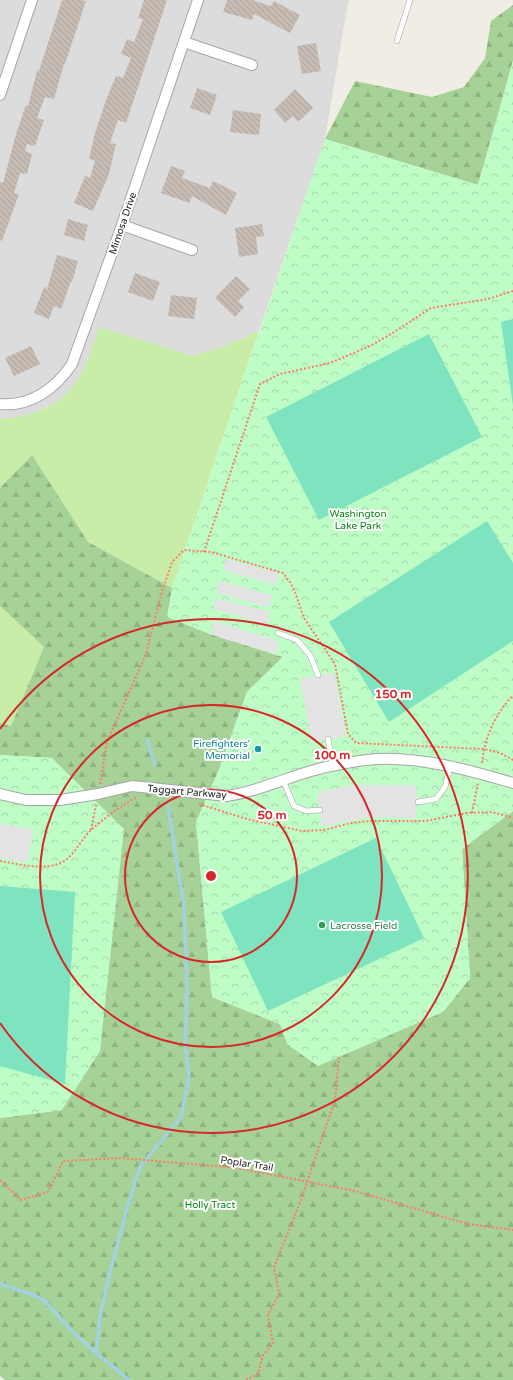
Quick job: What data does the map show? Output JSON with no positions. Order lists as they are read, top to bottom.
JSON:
{
  "streets": {
    "street": ["Mimosa Drive", "Taggart Parkway"],
    "path": ["Poplar Trail"]
  },
  "parks": ["Washington Lake Park", "Holly Tract"],
  "places": ["Firefighters' Memorial", "Lacrosse Field"],
  "rings": ["150 m", "100 m", "50 m"]
}
